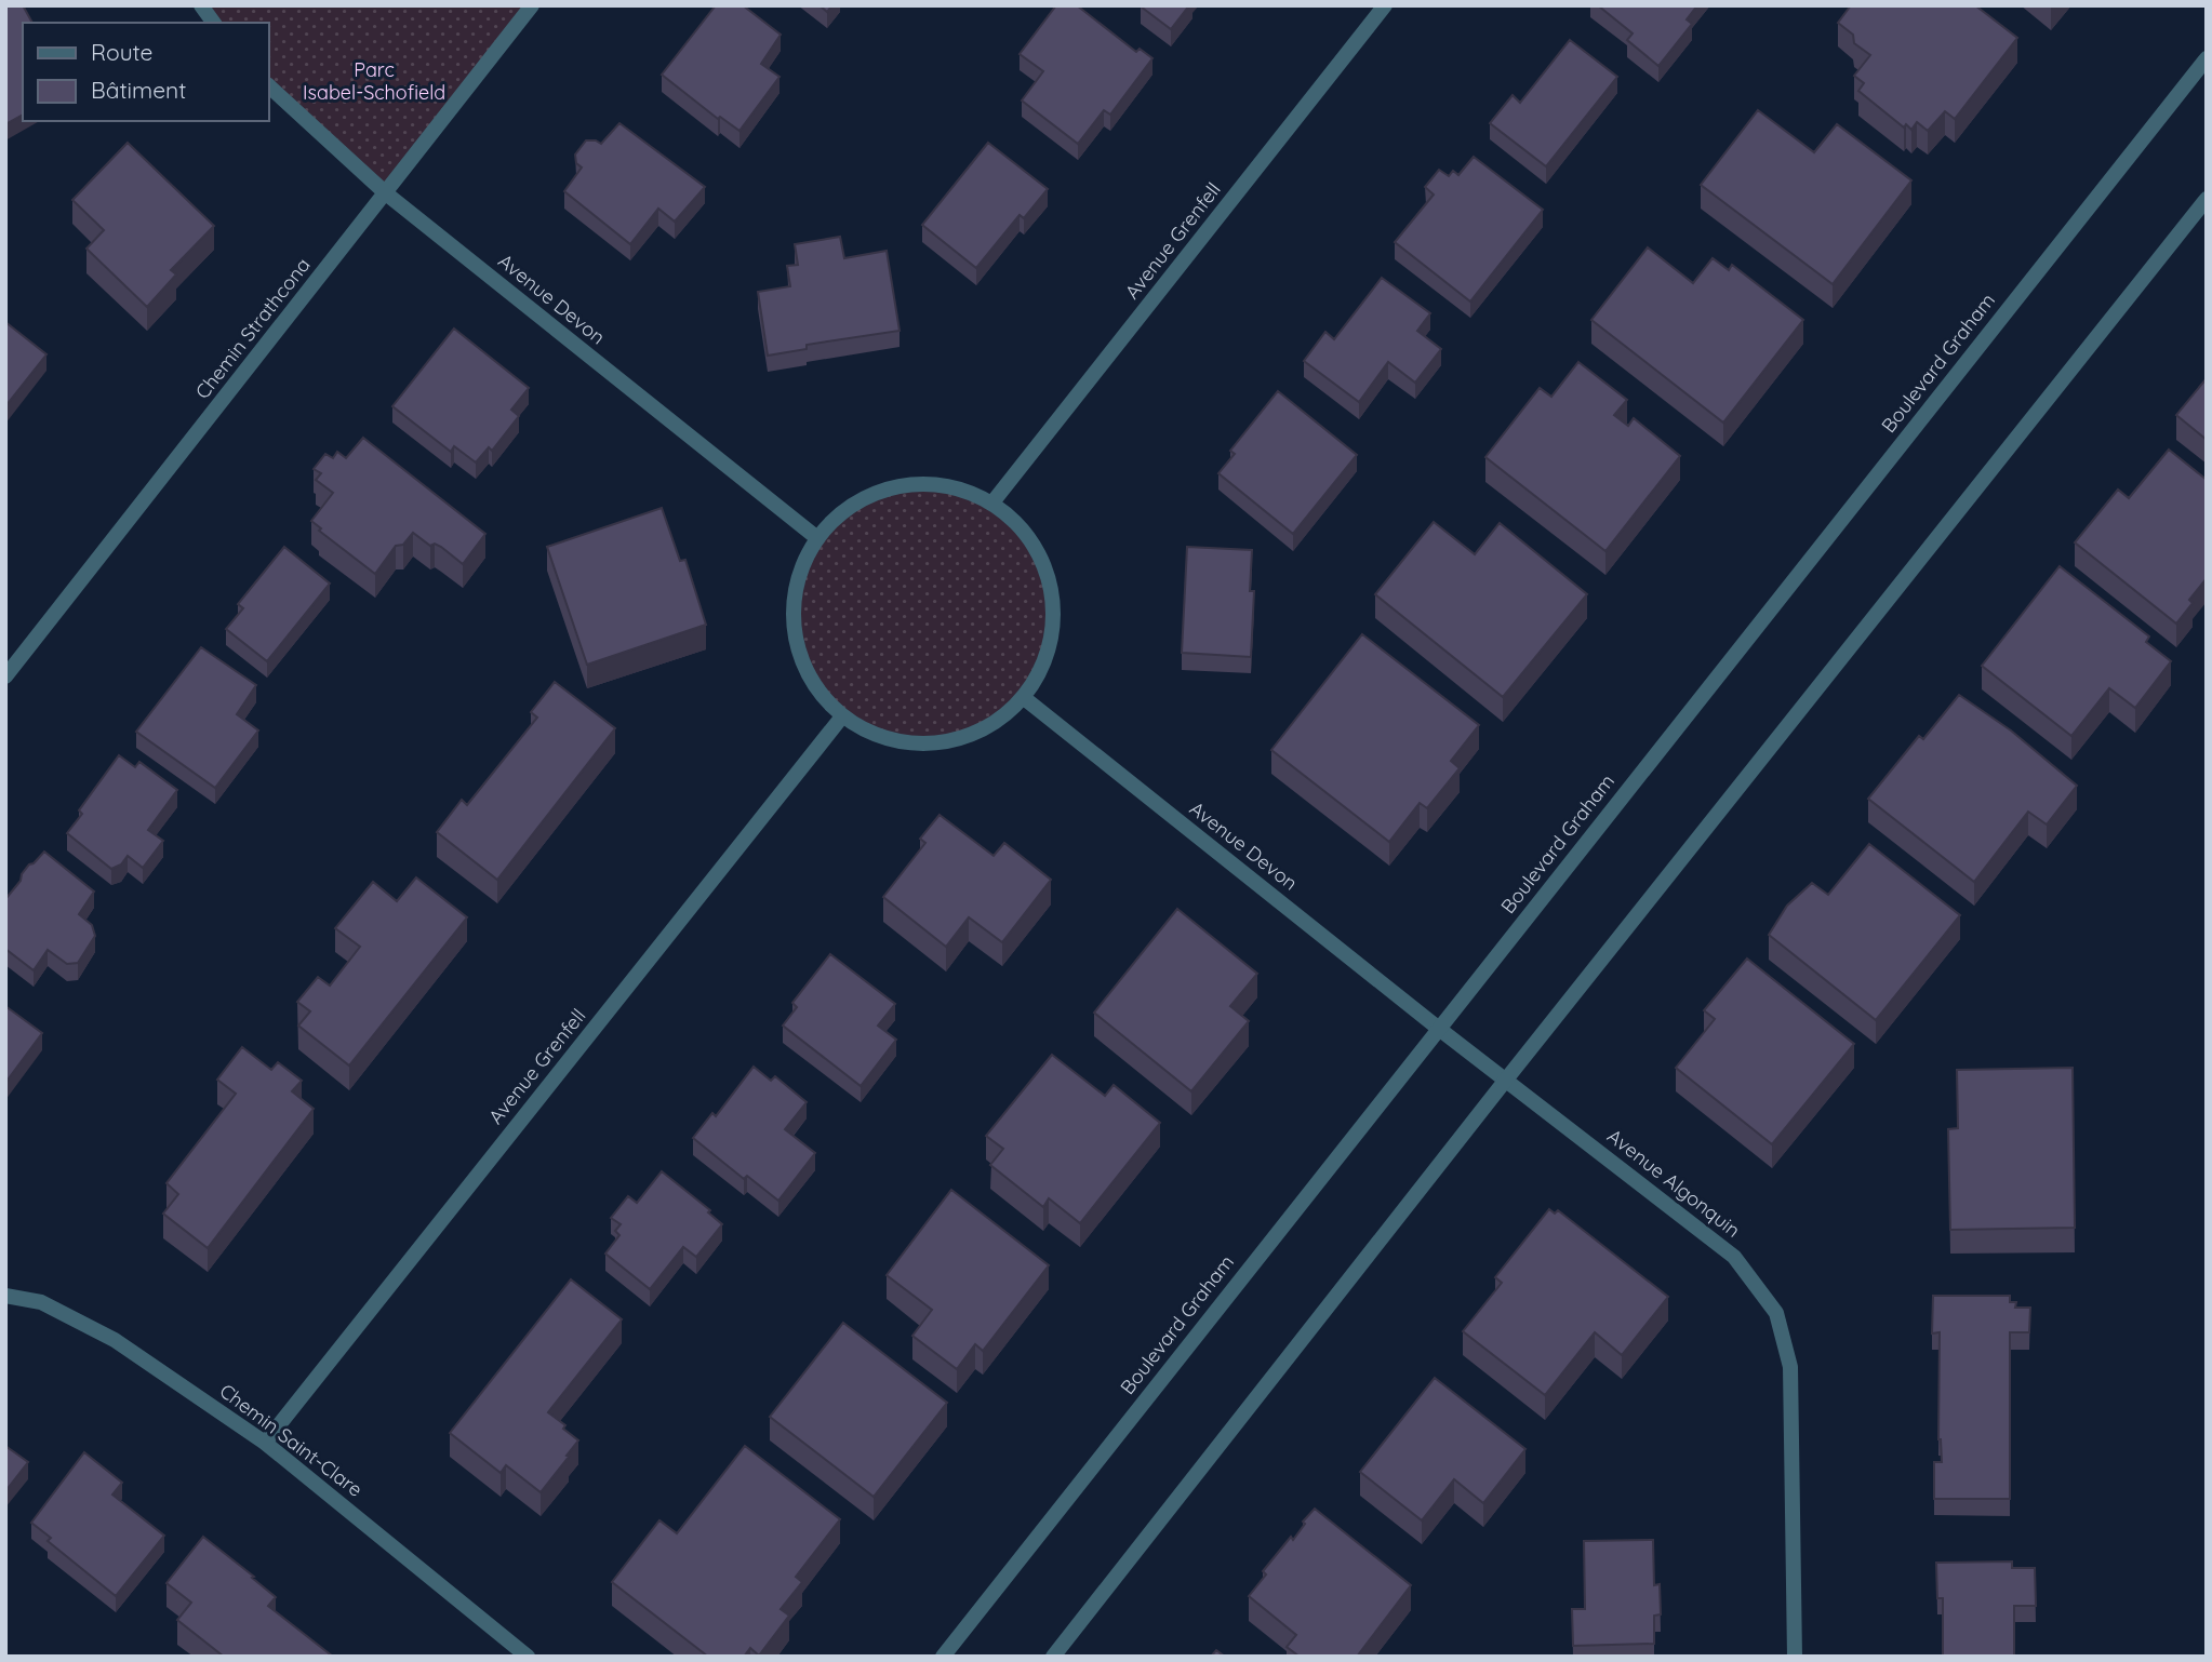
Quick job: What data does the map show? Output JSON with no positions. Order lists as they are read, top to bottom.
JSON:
{
  "streets": {
    "street": [
      "Avenue Grenfell",
      "Avenue Devon",
      "Chemin Strathcona",
      "Boulevard Graham",
      "Avenue Algonquin",
      "Chemin Saint-Clare"
    ]
  },
  "crossings": [
    ["Avenue Grenfell", "Avenue Devon"],
    ["Avenue Grenfell", "Chemin Saint-Clare"],
    ["Avenue Devon", "Chemin Strathcona"],
    ["Avenue Devon", "Boulevard Graham"],
    ["Avenue Devon", "Avenue Algonquin"],
    ["Boulevard Graham", "Avenue Algonquin"]
  ],
  "parks": ["Parc Isabel-Schofield"],
  "legend": ["Route", "Bâtiment"]
}
